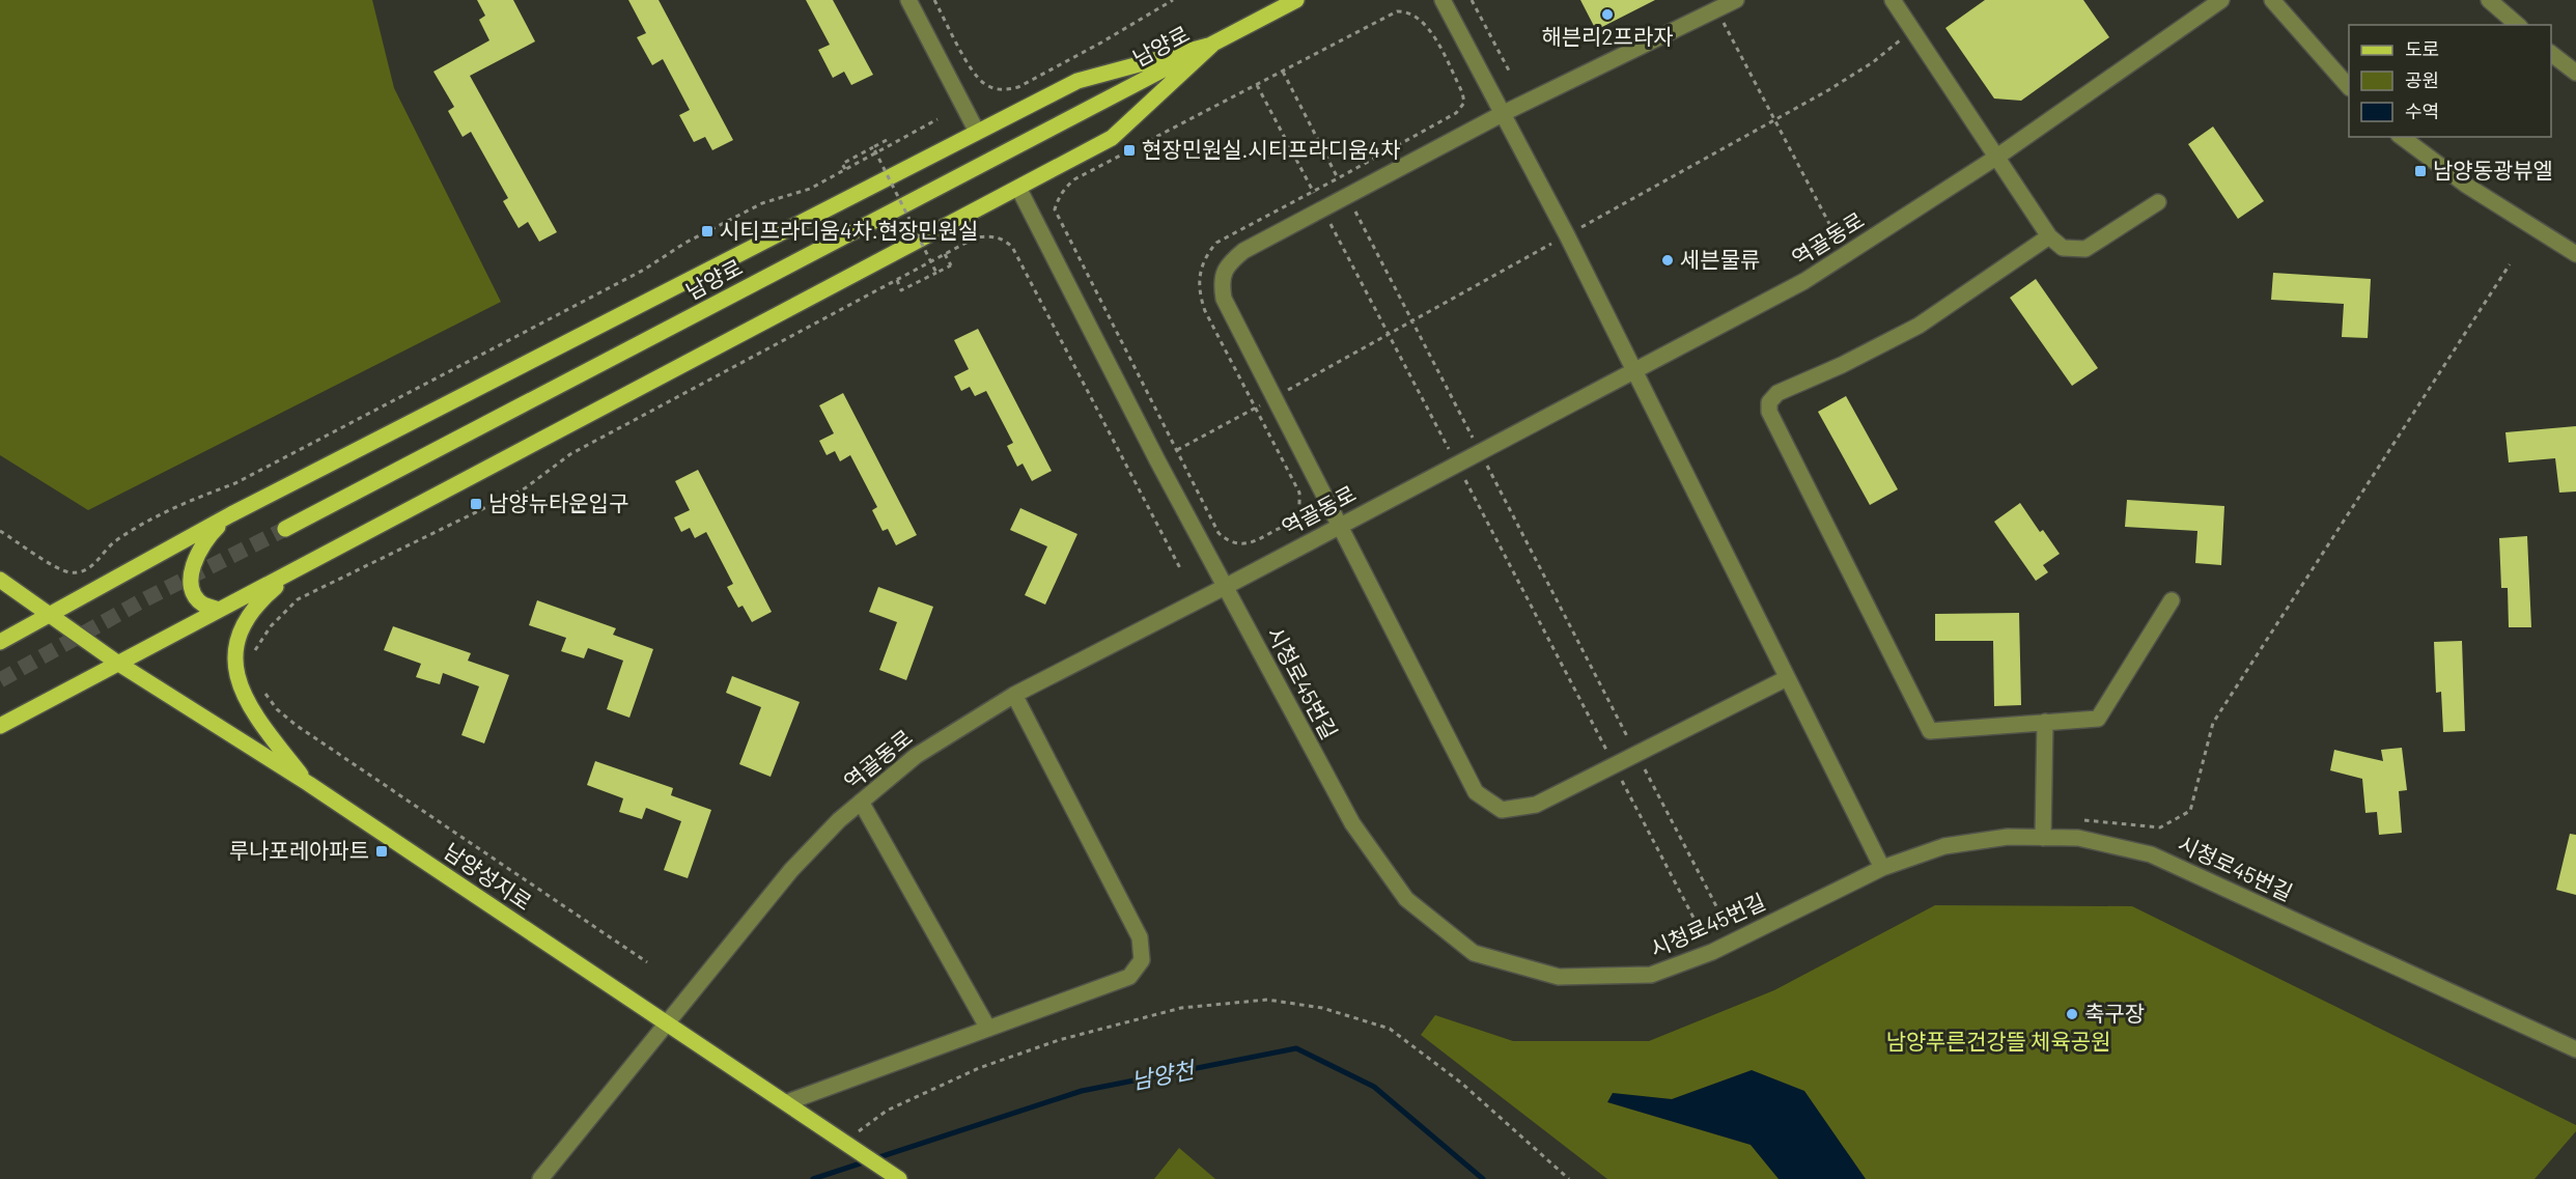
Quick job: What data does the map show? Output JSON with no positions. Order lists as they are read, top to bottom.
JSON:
{
  "streets": {
    "main road": ["남양로", "남양성지로"],
    "street": ["역골동로", "시청로45번길"]
  },
  "crossings": [
    ["역골동로", "시청로45번길"],
    ["역골동로", "남양성지로"]
  ],
  "water": ["남양천"],
  "parks": ["남양푸른건강뜰 체육공원"],
  "places": {
    "other": ["해븐리2프라자", "세븐물류", "축구장"],
    "transit": [
      "현장민원실.시티프라디움4차",
      "남양동광뷰엘",
      "시티프라디움4차.현장민원실",
      "남양뉴타운입구",
      "루나포레아파트"
    ]
  },
  "legend": ["도로", "공원", "수역"]
}
